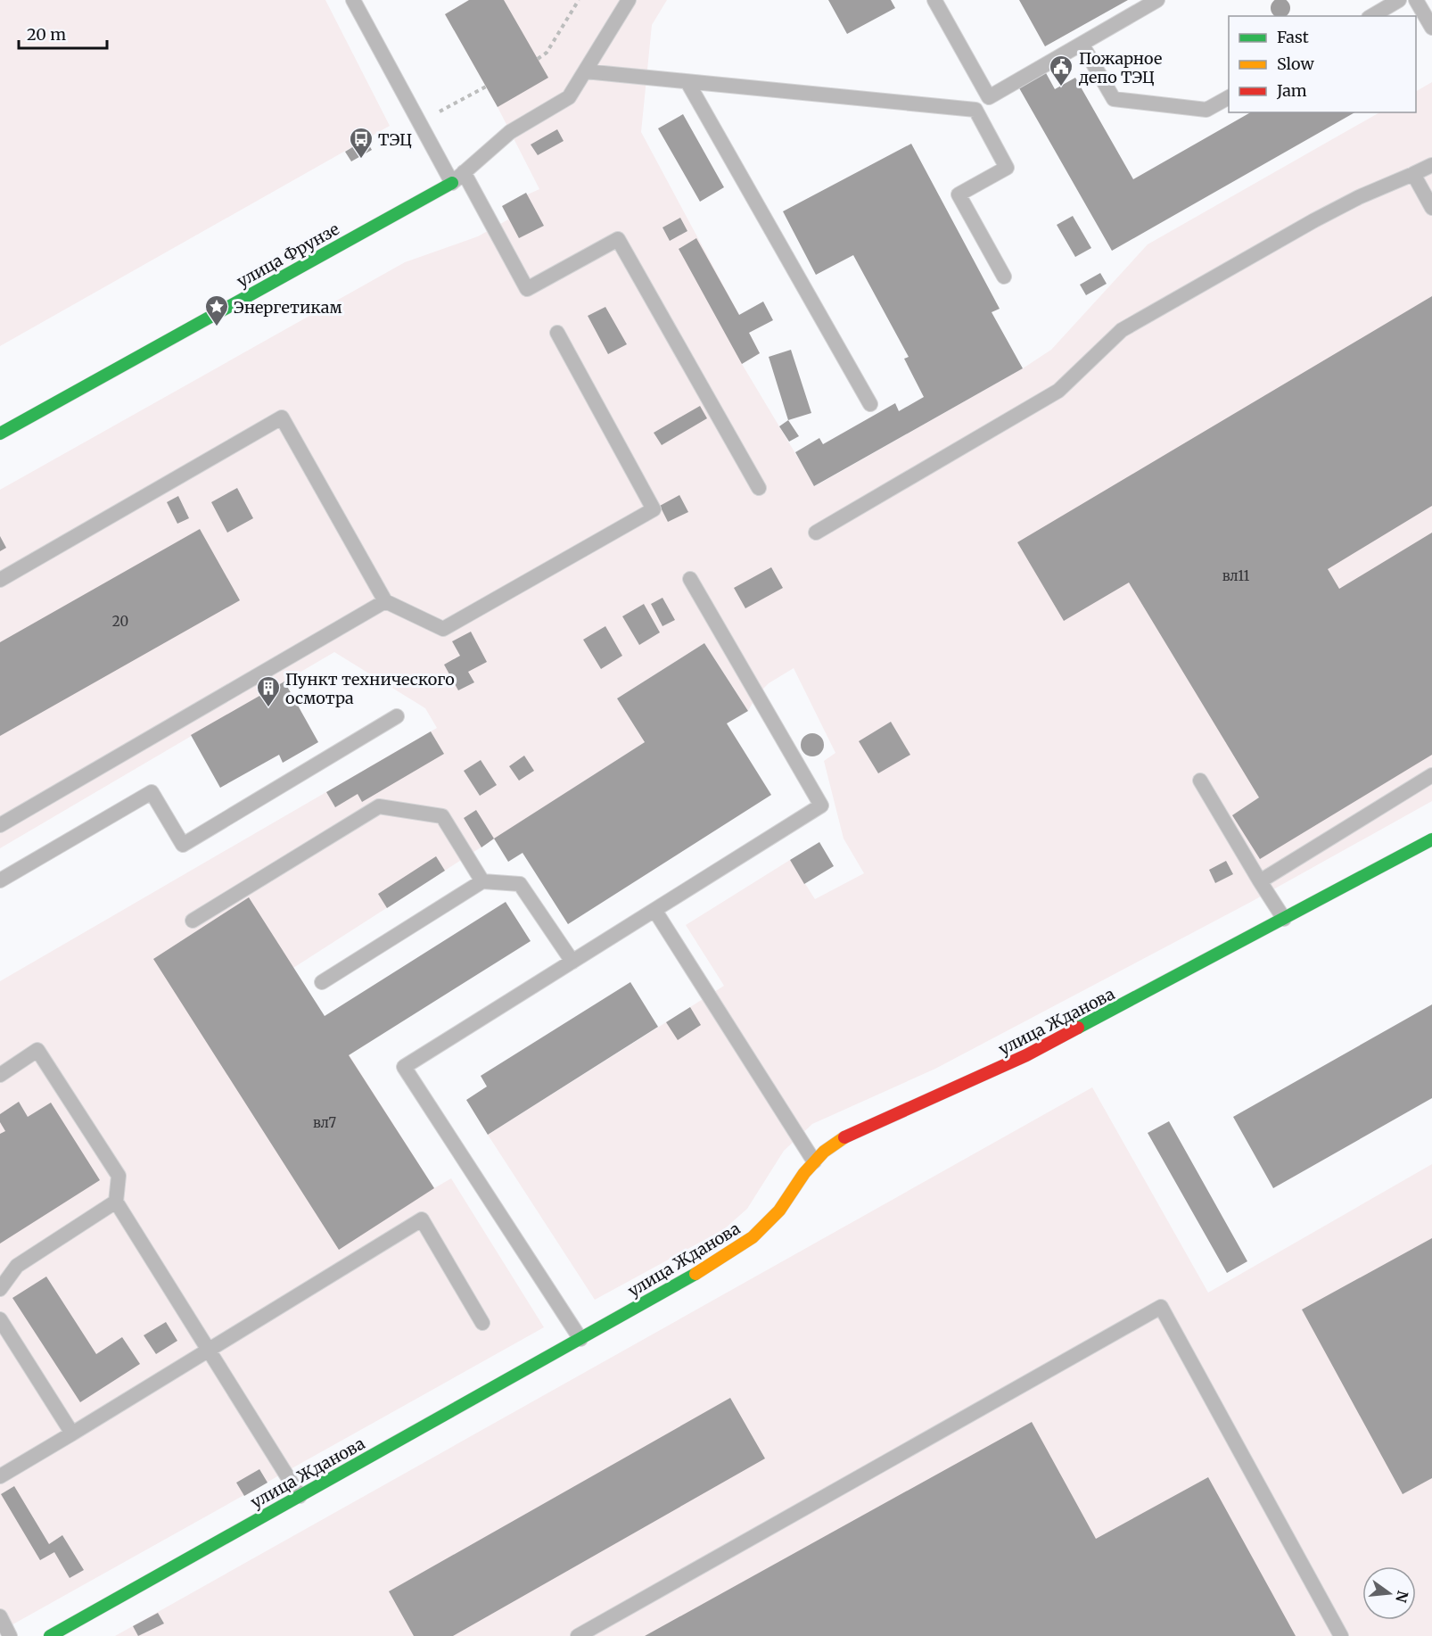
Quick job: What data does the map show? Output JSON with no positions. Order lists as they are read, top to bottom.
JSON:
{
  "streets": {
    "street": ["улица Фрунзе", "улица Жданова"]
  },
  "places": {
    "public building": ["Пожарное депо ТЭЦ"],
    "bus stop": ["ТЭЦ"],
    "place": ["Энергетикам"],
    "building": ["Пункт технического осмотра"]
  },
  "house_numbers": ["вл11", "20", "вл7"],
  "legend": ["Fast", "Slow", "Jam"],
  "scale_bar": "20 m",
  "north": "right"
}
